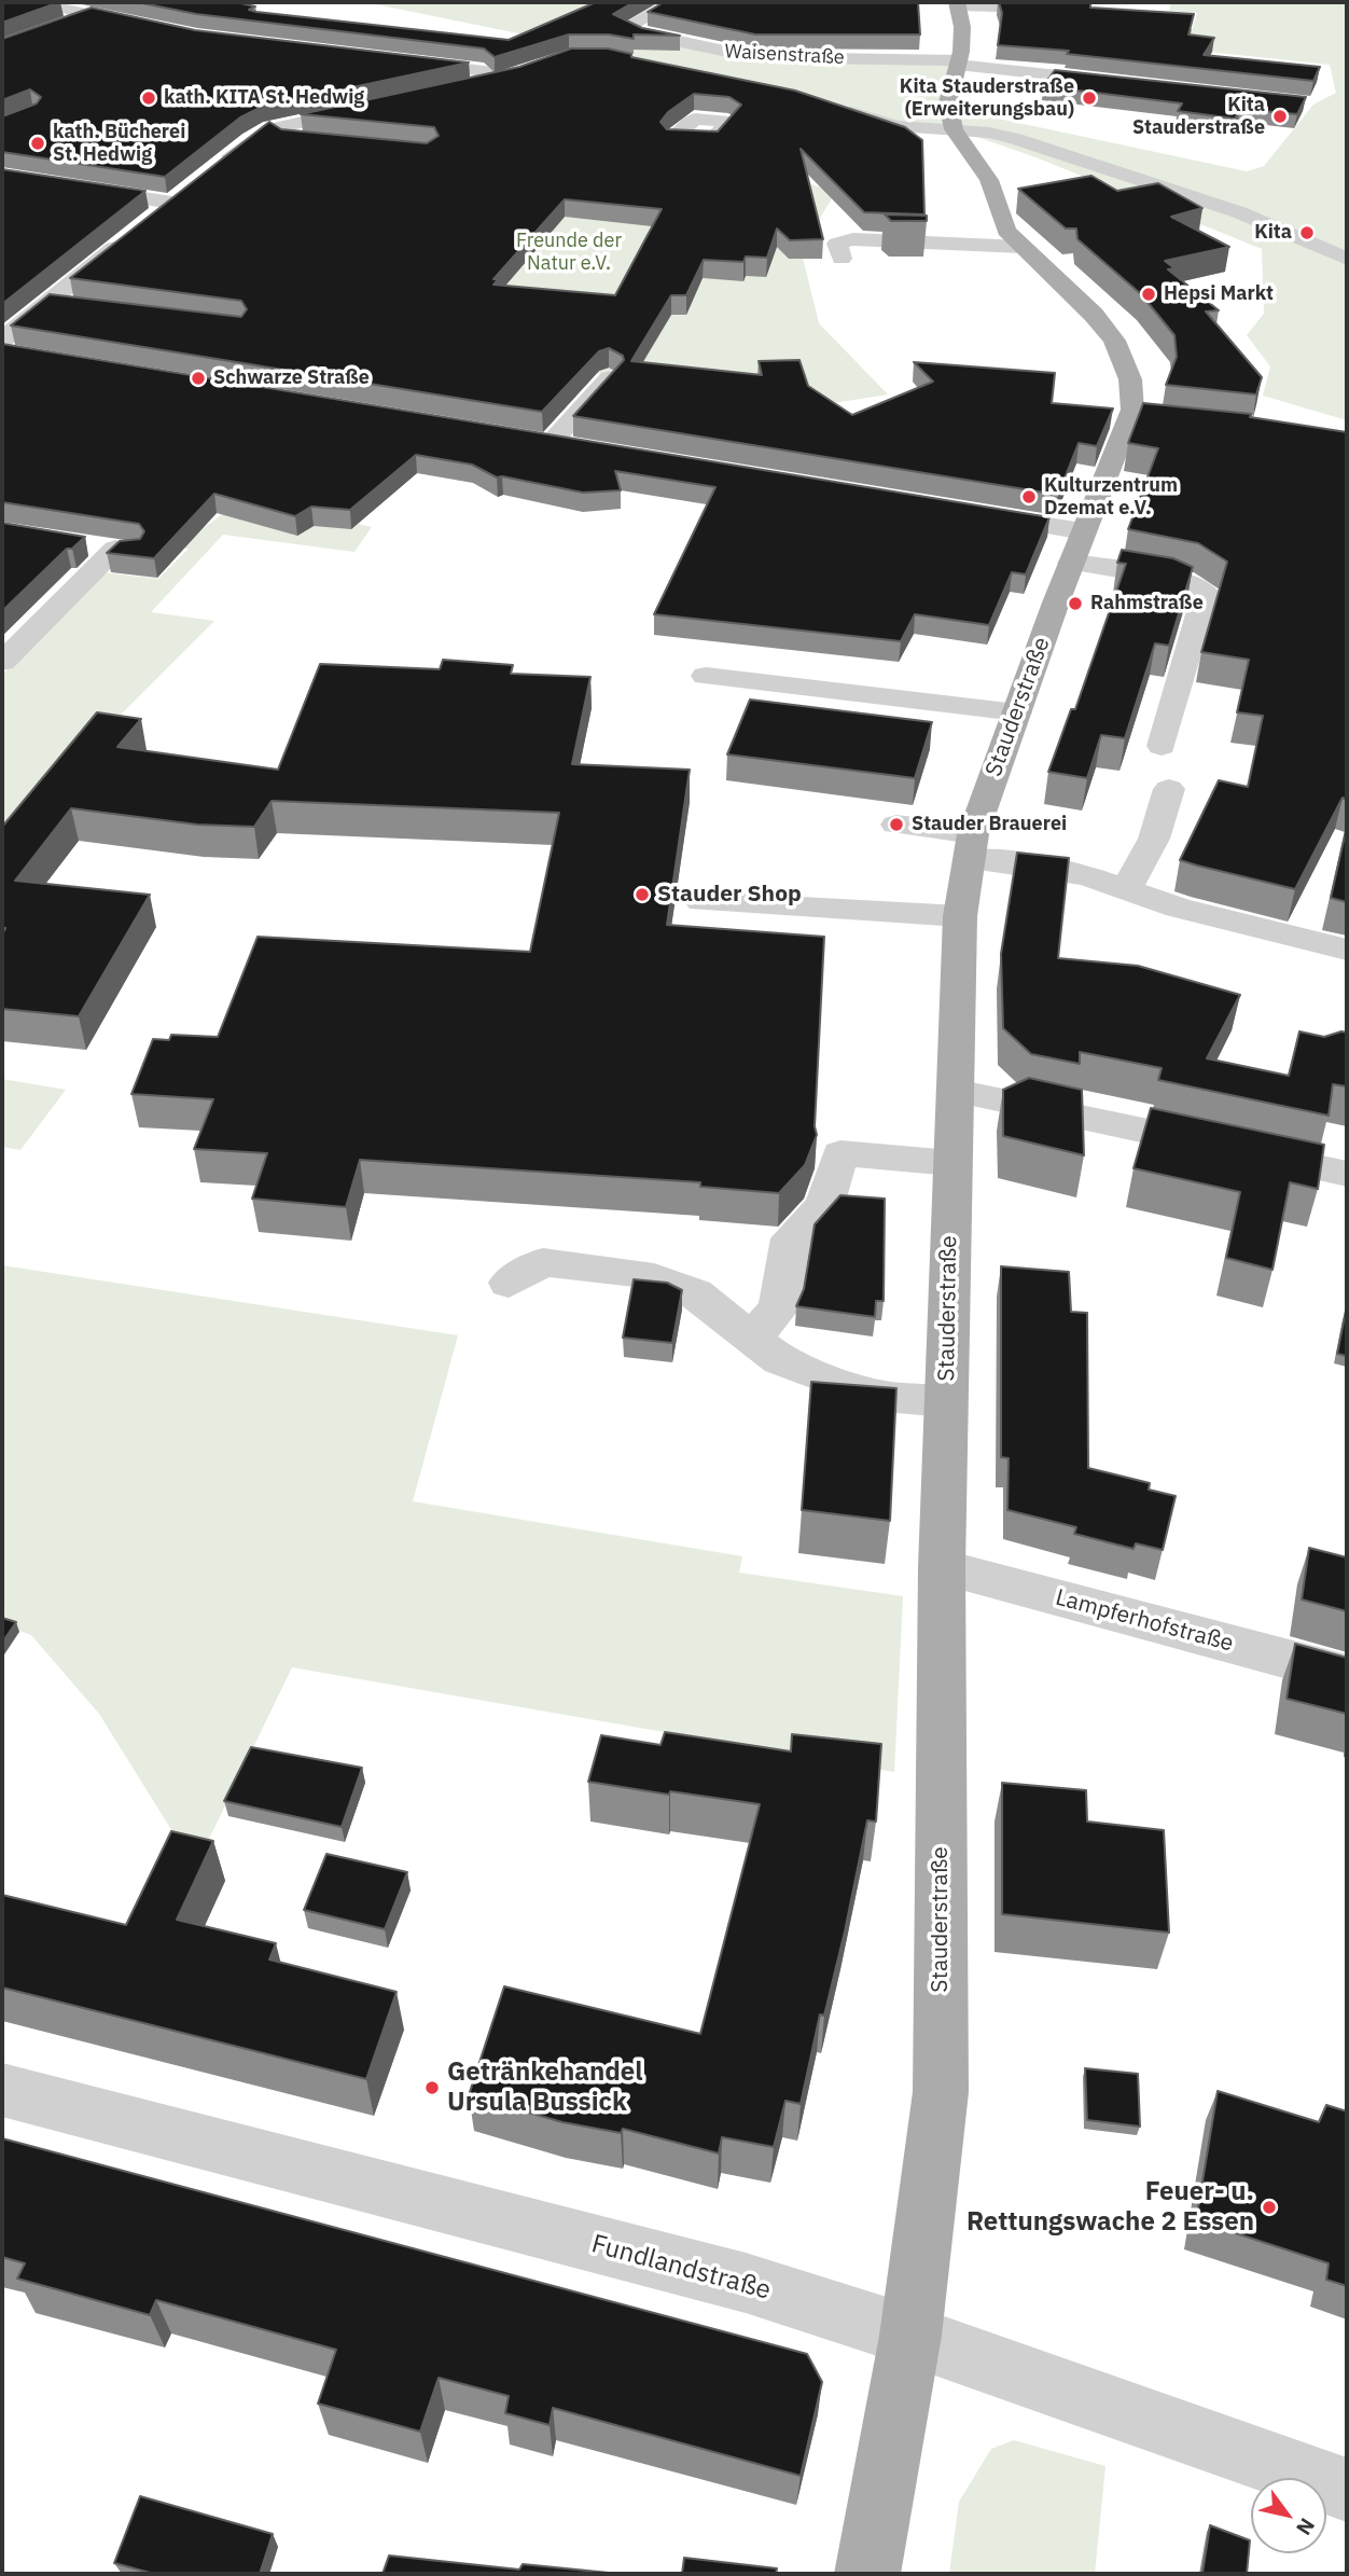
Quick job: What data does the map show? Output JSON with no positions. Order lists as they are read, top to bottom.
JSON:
{
  "streets": {
    "main road": ["Stauderstraße"],
    "street": ["Waisenstraße", "Lampferhofstraße", "Fundlandstraße"]
  },
  "crossings": [
    ["Stauderstraße", "Lampferhofstraße"],
    ["Stauderstraße", "Fundlandstraße"]
  ],
  "parks": ["Freunde der Natur e.V."],
  "places": [
    "kath. KITA St. Hedwig",
    "Kita Stauderstraße (Erweiterungsbau)",
    "Kita Stauderstraße",
    "kath. Bücherei St. Hedwig",
    "Kita",
    "Hepsi Markt",
    "Schwarze Straße",
    "Kulturzentrum Dzemat e.V.",
    "Rahmstraße",
    "Stauder Brauerei",
    "Stauder Shop",
    "Getränkehandel Ursula Bussick",
    "Feuer- u. Rettungswache 2 Essen"
  ],
  "north": "bottom right"
}
